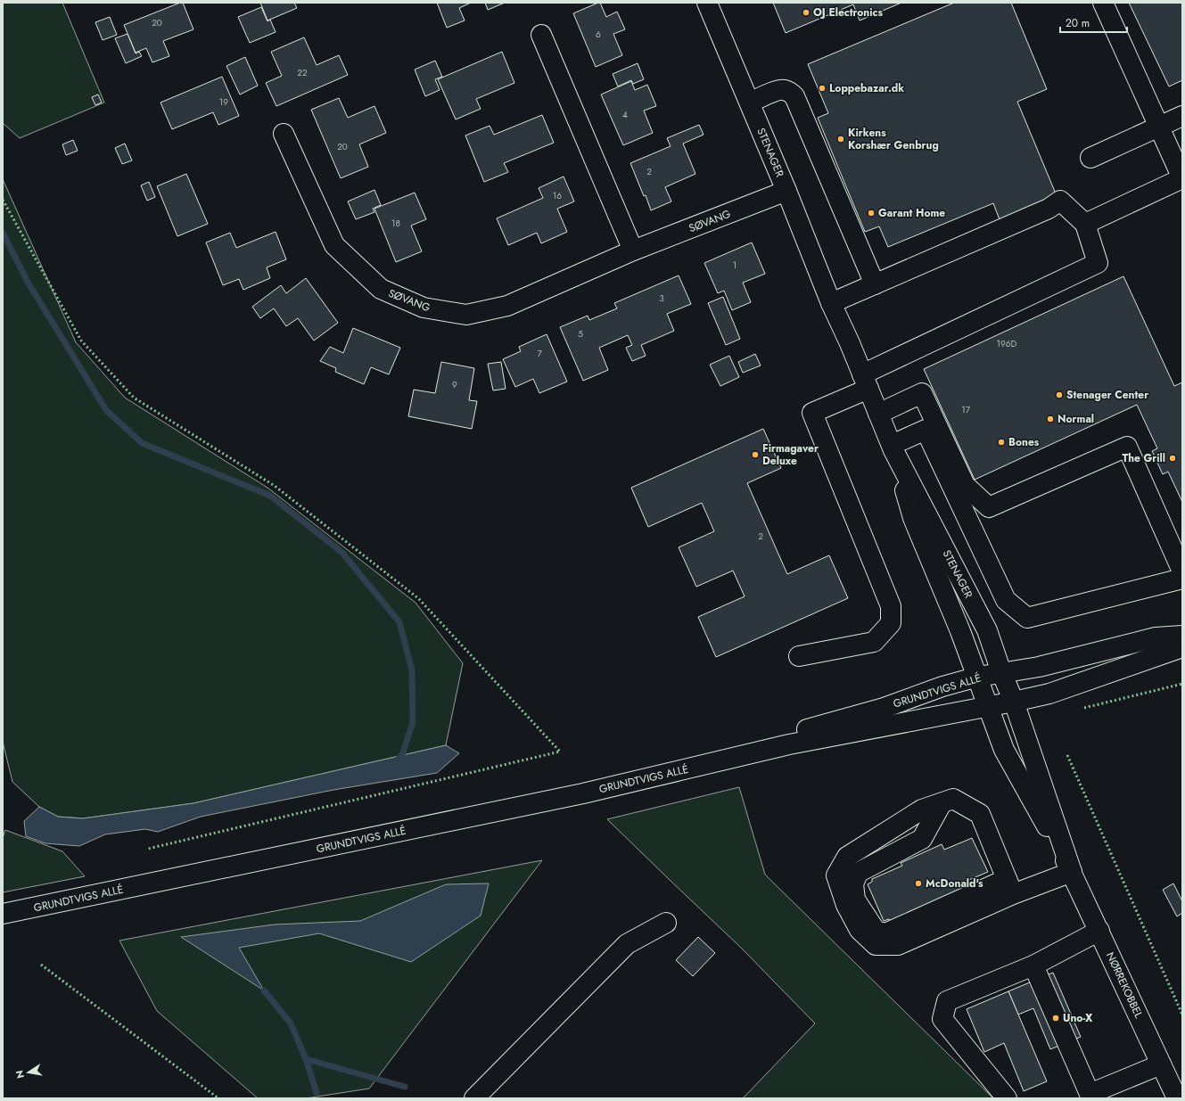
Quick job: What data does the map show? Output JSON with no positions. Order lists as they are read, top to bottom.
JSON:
{
  "streets": {
    "street": [
      "STENAGER",
      "SØVANG",
      "GRUNDTVIGS ALLÉ",
      "NØRREKOBBEL"
    ]
  },
  "crossings": [
    ["STENAGER", "SØVANG"],
    ["STENAGER", "GRUNDTVIGS ALLÉ"],
    ["STENAGER", "NØRREKOBBEL"],
    ["GRUNDTVIGS ALLÉ", "NØRREKOBBEL"]
  ],
  "places": [
    "OJ Electronics",
    "Loppebazar.dk",
    "Kirkens Korshær Genbrug",
    "Garant Home",
    "Stenager Center",
    "Normal",
    "Bones",
    "Firmagaver Deluxe",
    "The Grill",
    "McDonald's",
    "Uno-X"
  ],
  "house_numbers": [
    "20",
    "6",
    "22",
    "19",
    "4",
    "20",
    "2",
    "16",
    "18",
    "1",
    "3",
    "5",
    "196D",
    "7",
    "9",
    "17",
    "2"
  ],
  "scale_bar": "20 m",
  "north": "left"
}
